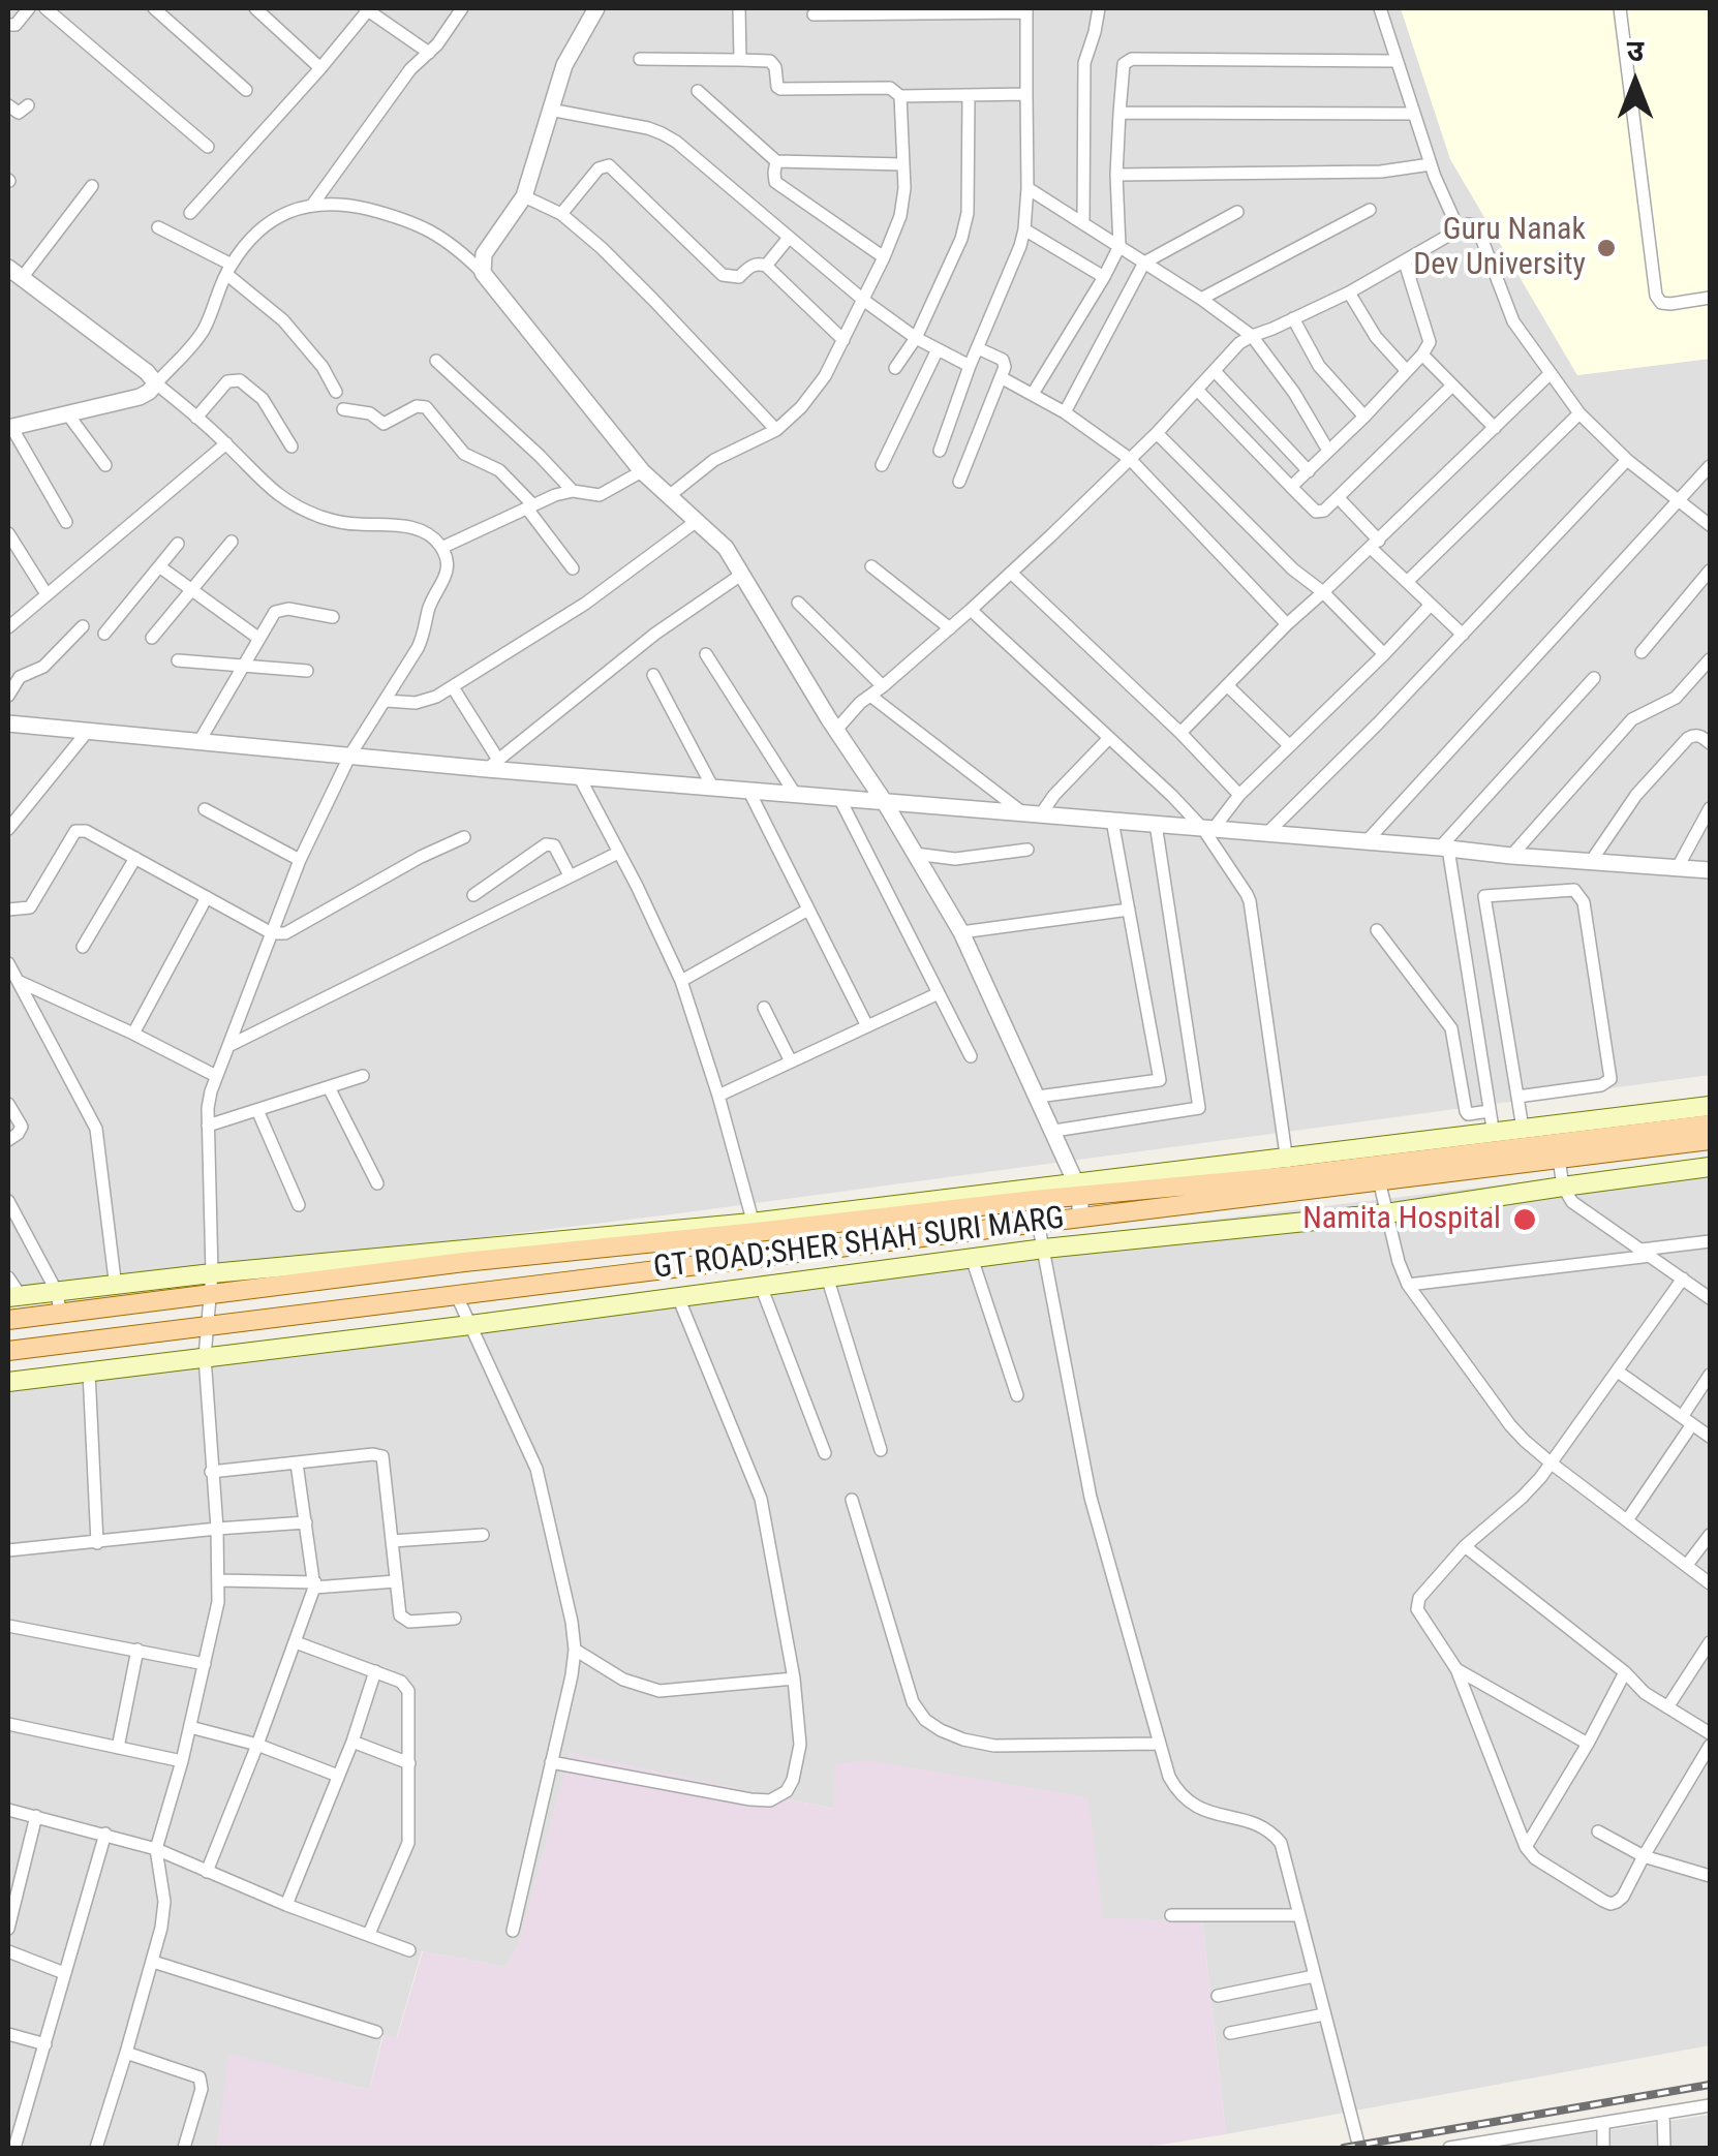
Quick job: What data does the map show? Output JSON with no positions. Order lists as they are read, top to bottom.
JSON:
{
  "streets": {
    "main road": ["GT ROAD;SHER SHAH SURI MARG"]
  },
  "places": ["Guru Nanak Dev University", "Namita Hospital"],
  "north": "top"
}
